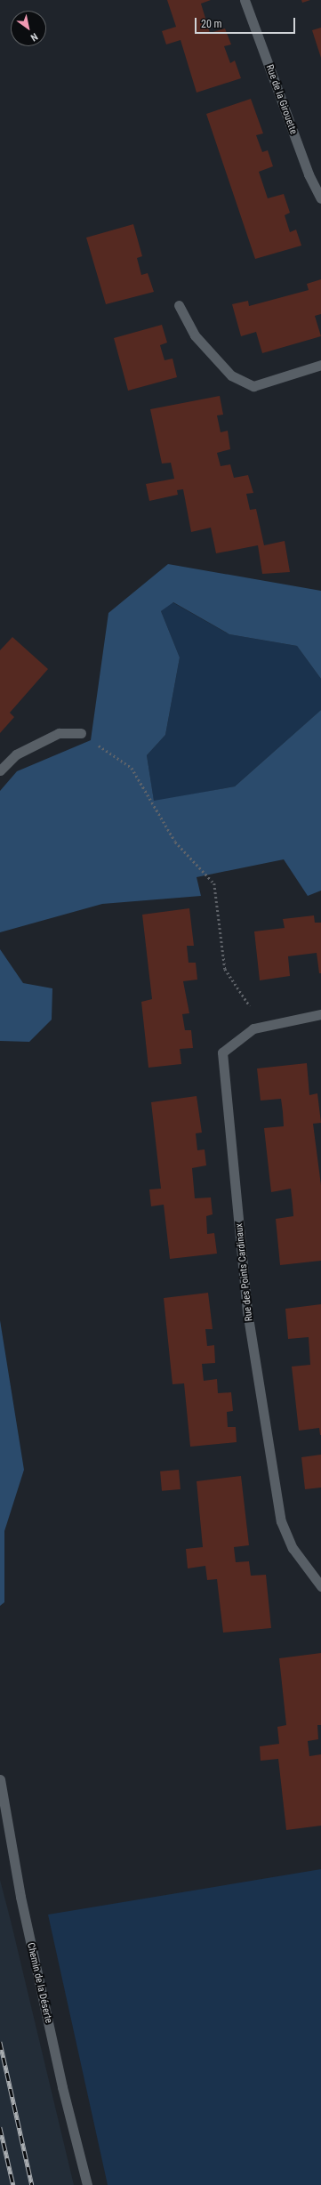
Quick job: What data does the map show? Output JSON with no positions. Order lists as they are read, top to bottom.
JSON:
{
  "streets": {
    "street": ["Rue de la Girouette", "Rue des Points Cardinaux", "Chemin de la Déserte"]
  },
  "scale_bar": "20 m",
  "north": "bottom right"
}
